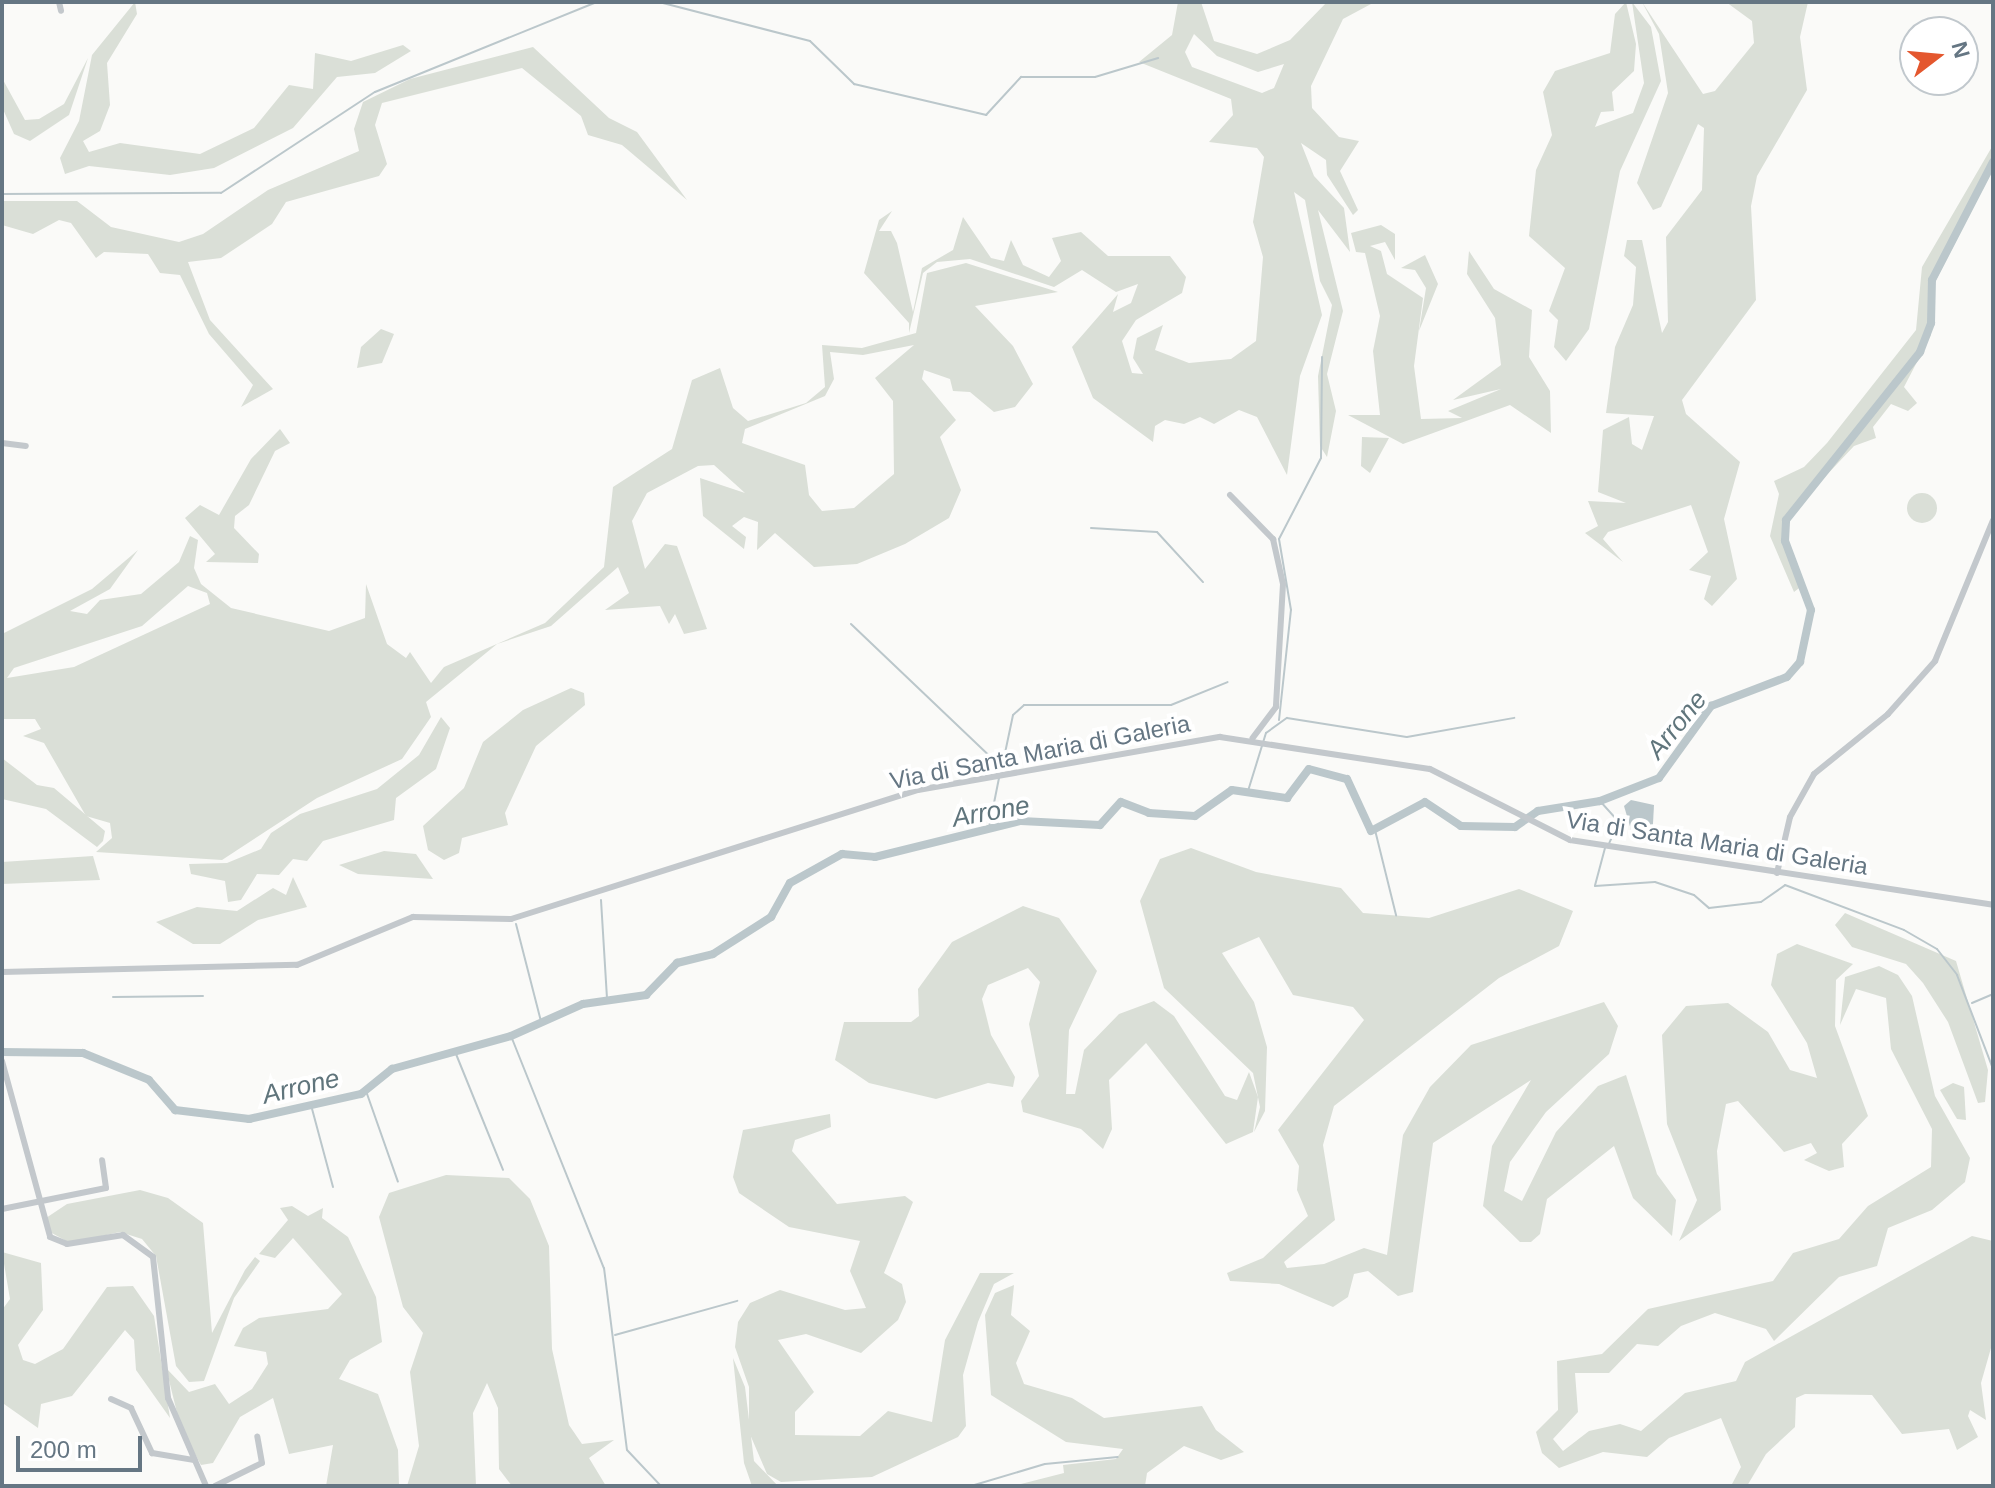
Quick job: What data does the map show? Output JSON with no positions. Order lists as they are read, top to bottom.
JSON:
{
  "streets": {
    "street": ["Via di Santa Maria di Galeria"]
  },
  "water": ["Arrone"],
  "scale_bar": "200 m",
  "north": "right"
}
